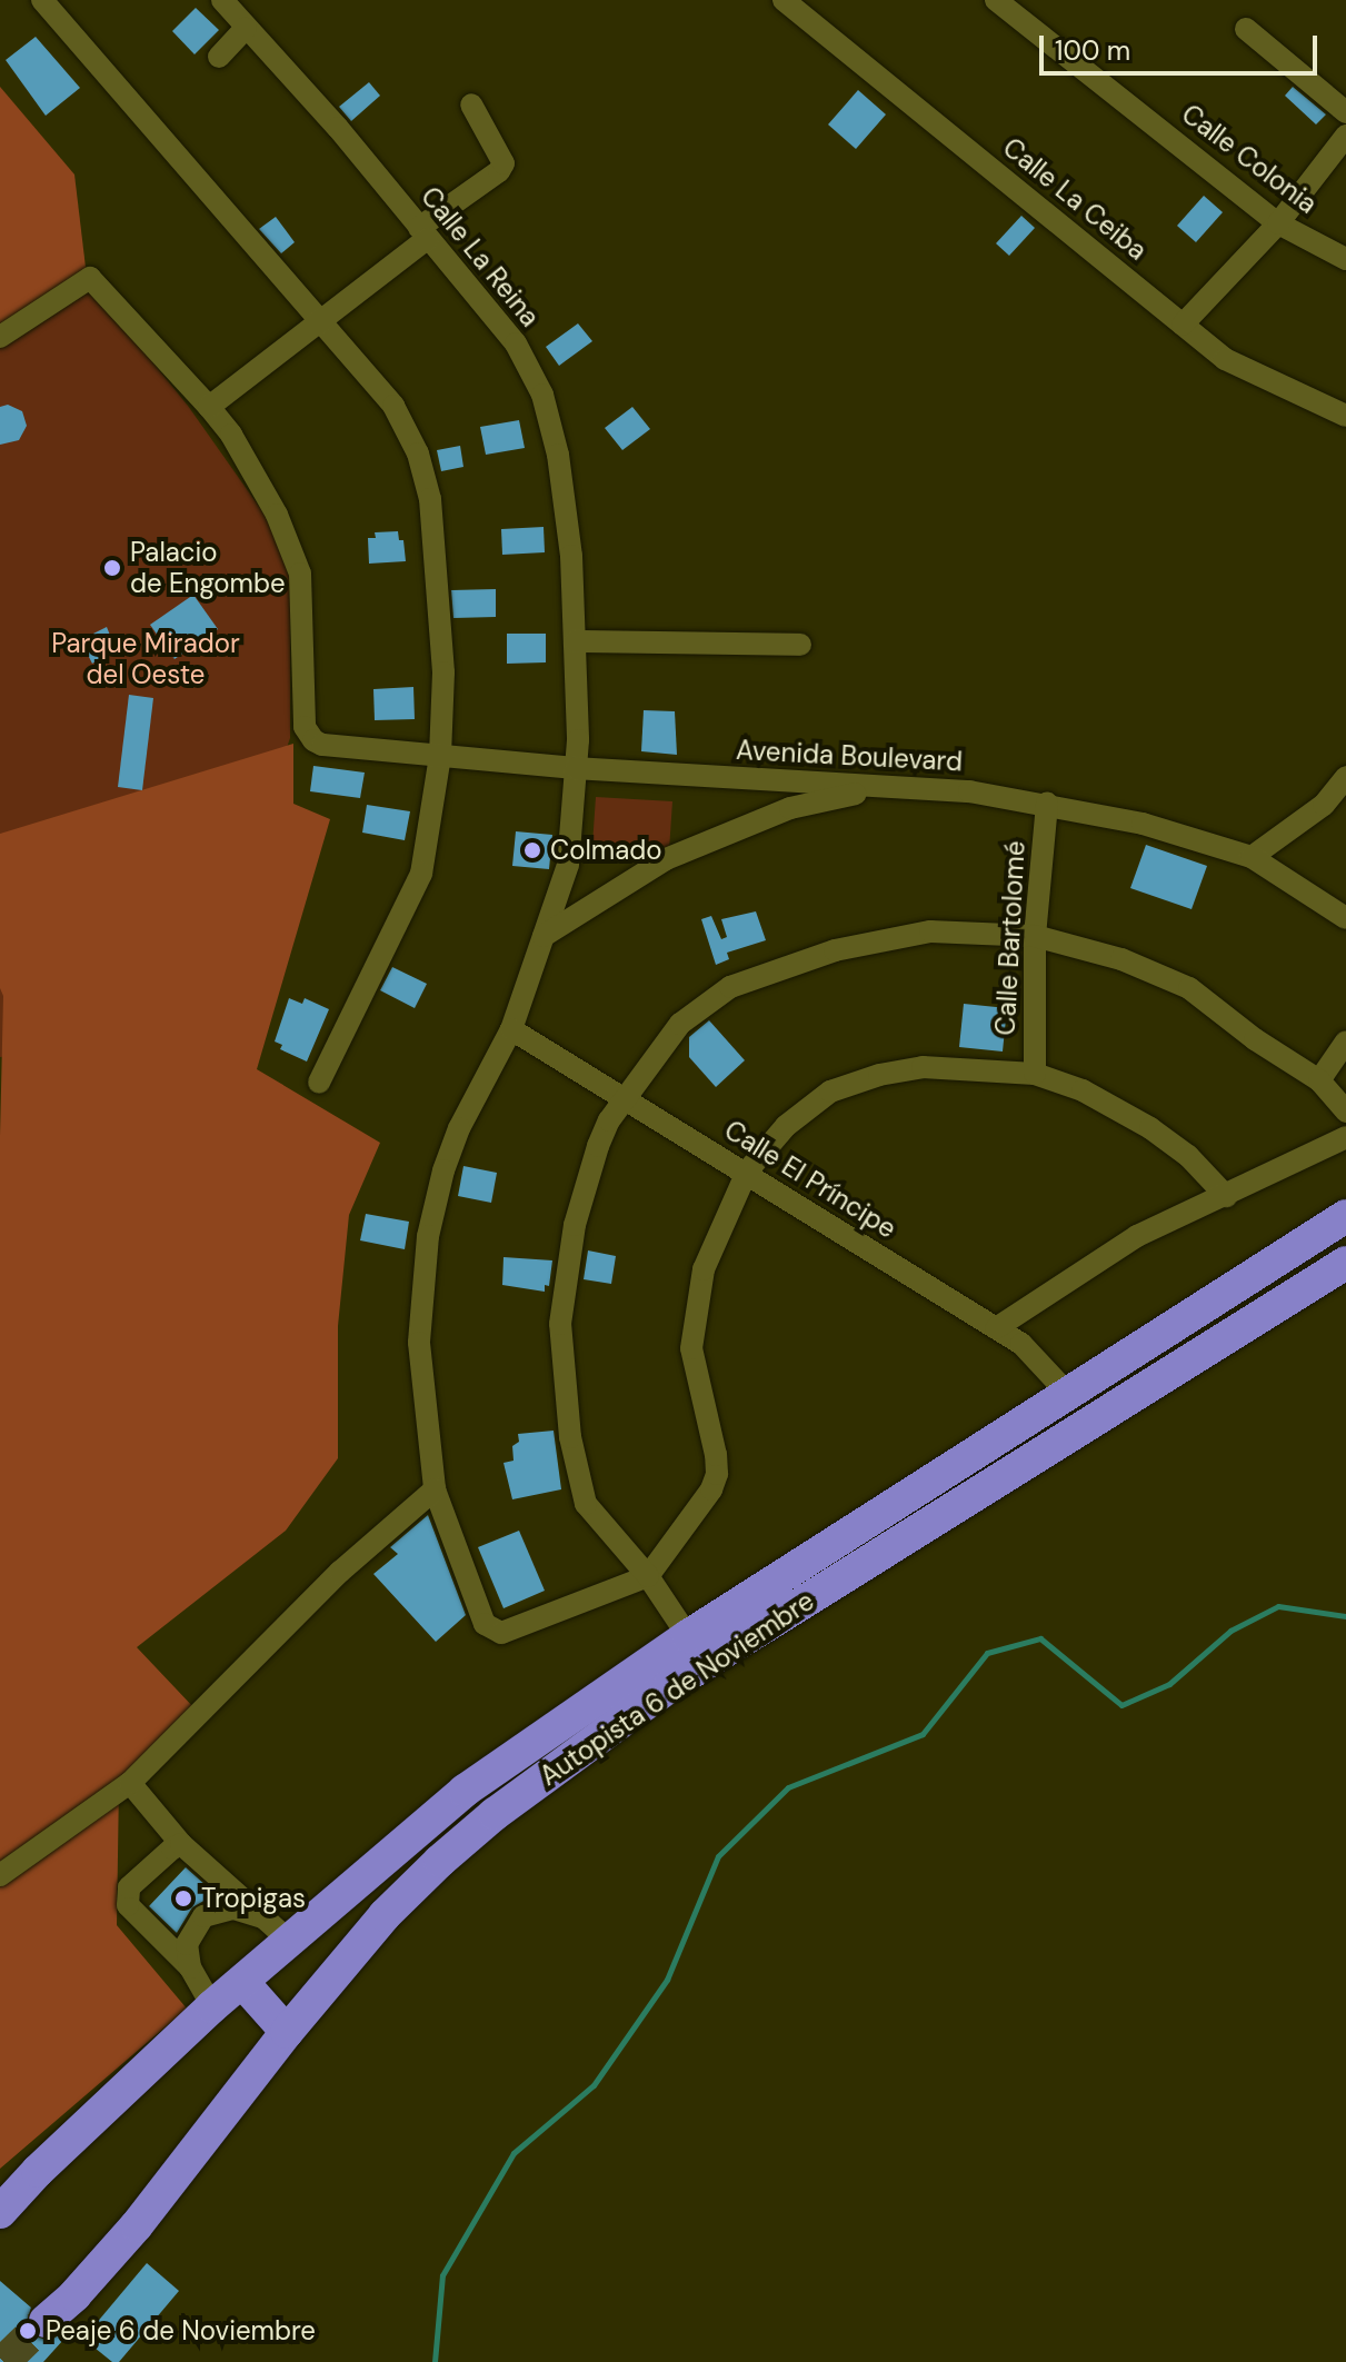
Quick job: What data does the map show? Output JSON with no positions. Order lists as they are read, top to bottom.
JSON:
{
  "streets": {
    "highway": ["Autopista 6 de Noviembre"],
    "street": [
      "Calle Colonia",
      "Calle La Ceiba",
      "Calle La Reina",
      "Avenida Boulevard",
      "Calle Bartolomé",
      "Calle El Príncipe"
    ]
  },
  "crossings": [
    ["Calle La Reina", "Avenida Boulevard"],
    ["Calle La Reina", "Calle El Príncipe"],
    ["Avenida Boulevard", "Calle Bartolomé"],
    ["Calle El Príncipe", "Autopista 6 de Noviembre"]
  ],
  "parks": ["Parque Mirador del Oeste"],
  "places": [
    "Palacio de Engombe",
    "Colmado",
    "Tropigas",
    "Peaje 6 de Noviembre"
  ],
  "scale_bar": "100 m"
}
